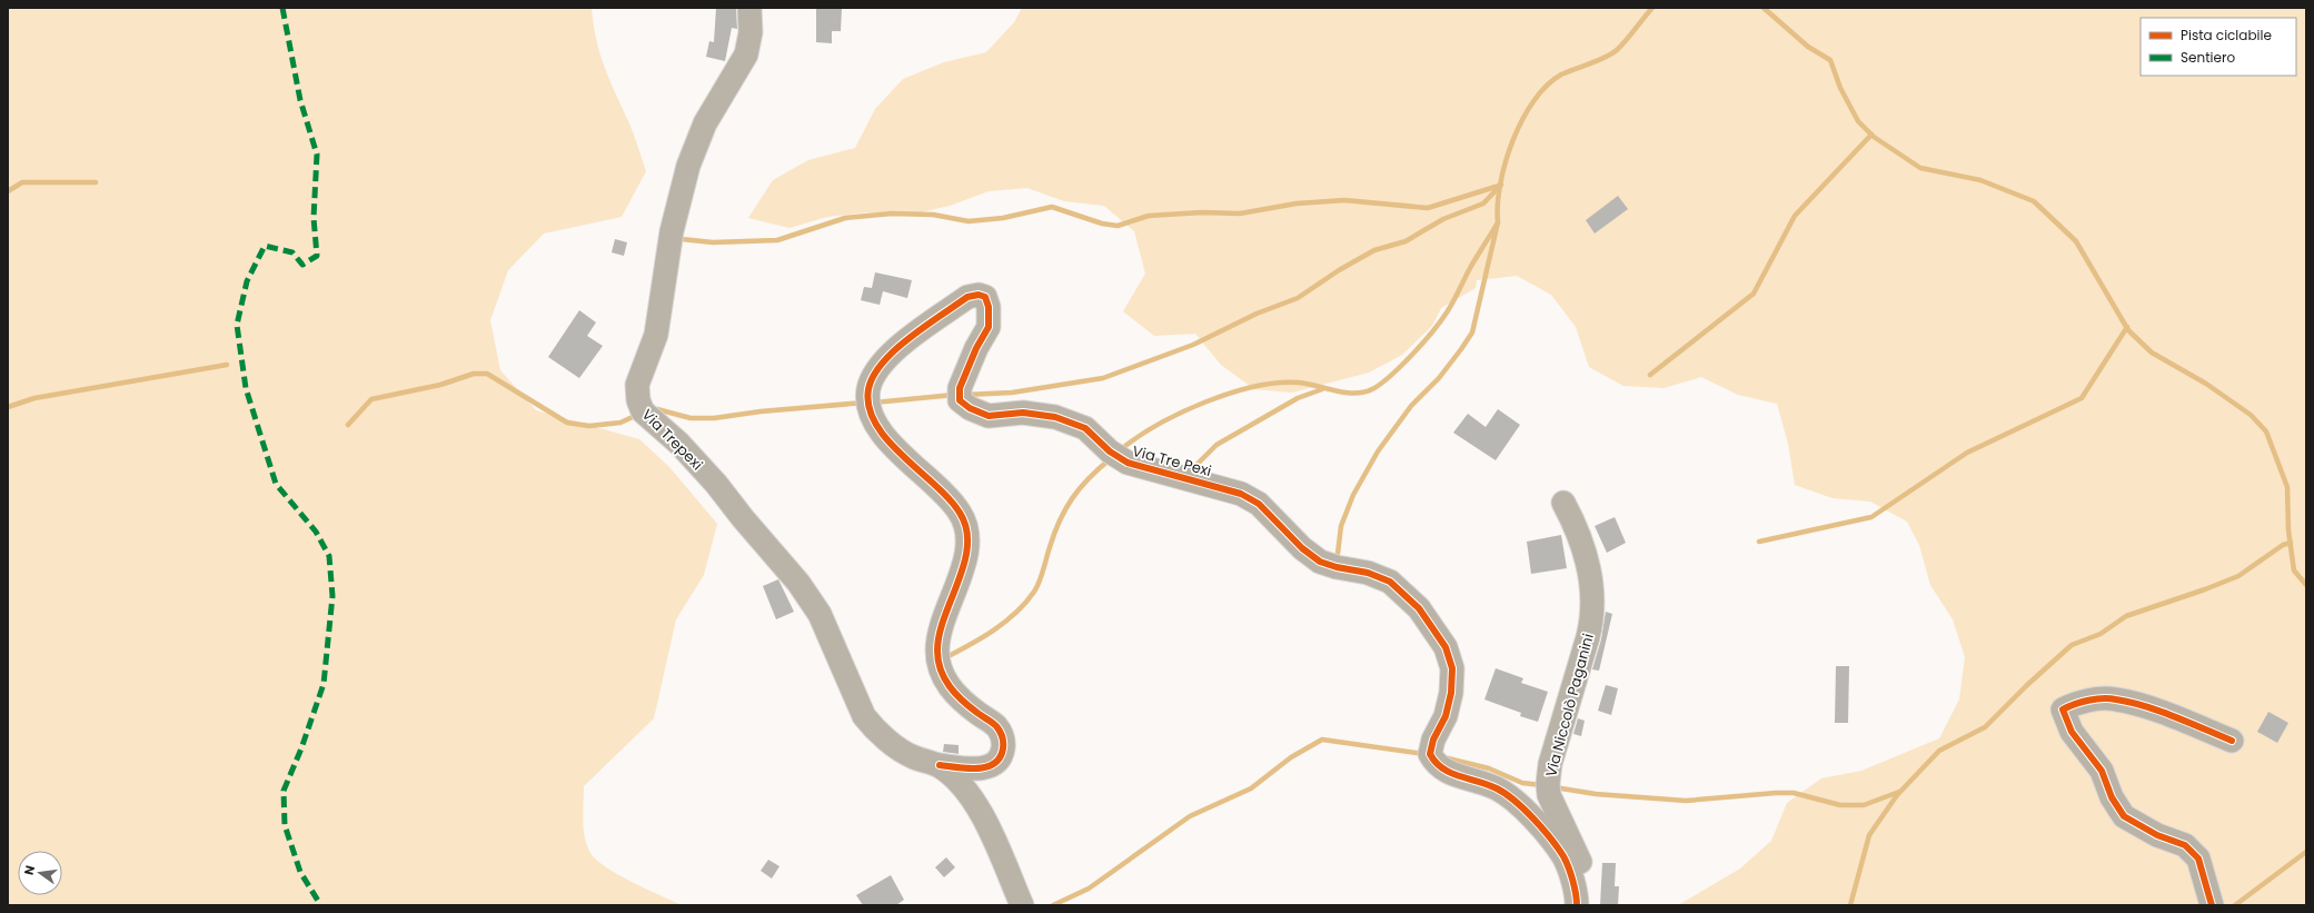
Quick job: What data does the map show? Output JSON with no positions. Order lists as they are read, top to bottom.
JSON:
{
  "streets": {
    "street": ["Via Trepexi", "Via Tre Pexi", "Via Niccolò Paganini"]
  },
  "crossings": [
    ["Via Trepexi", "Via Tre Pexi"]
  ],
  "legend": ["Pista ciclabile", "Sentiero"],
  "north": "left"
}
